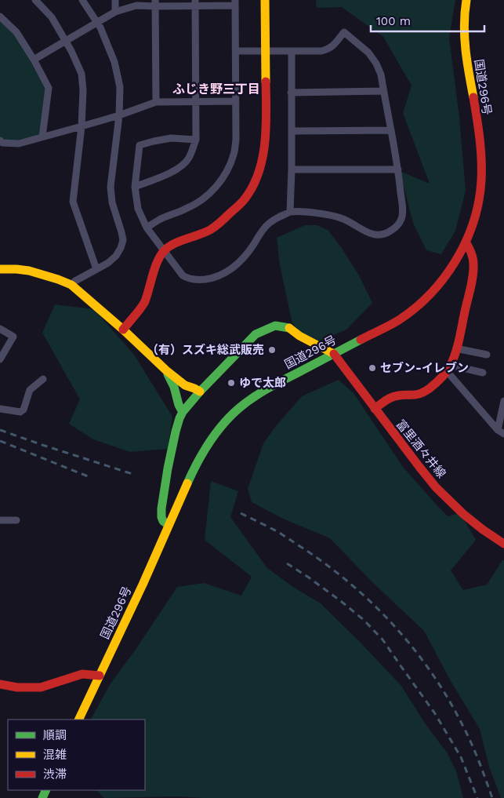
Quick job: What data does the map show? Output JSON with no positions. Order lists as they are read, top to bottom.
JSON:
{
  "streets": {
    "main road": ["国道296号", "富里酒々井線"]
  },
  "crossings": [
    ["国道296号", "富里酒々井線"]
  ],
  "districts": ["ふじき野三丁目"],
  "places": ["（有）スズキ総武販売", "セブン-イレブン", "ゆで太郎"],
  "legend": ["順調", "混雑", "渋滞"],
  "scale_bar": "100 m"
}
